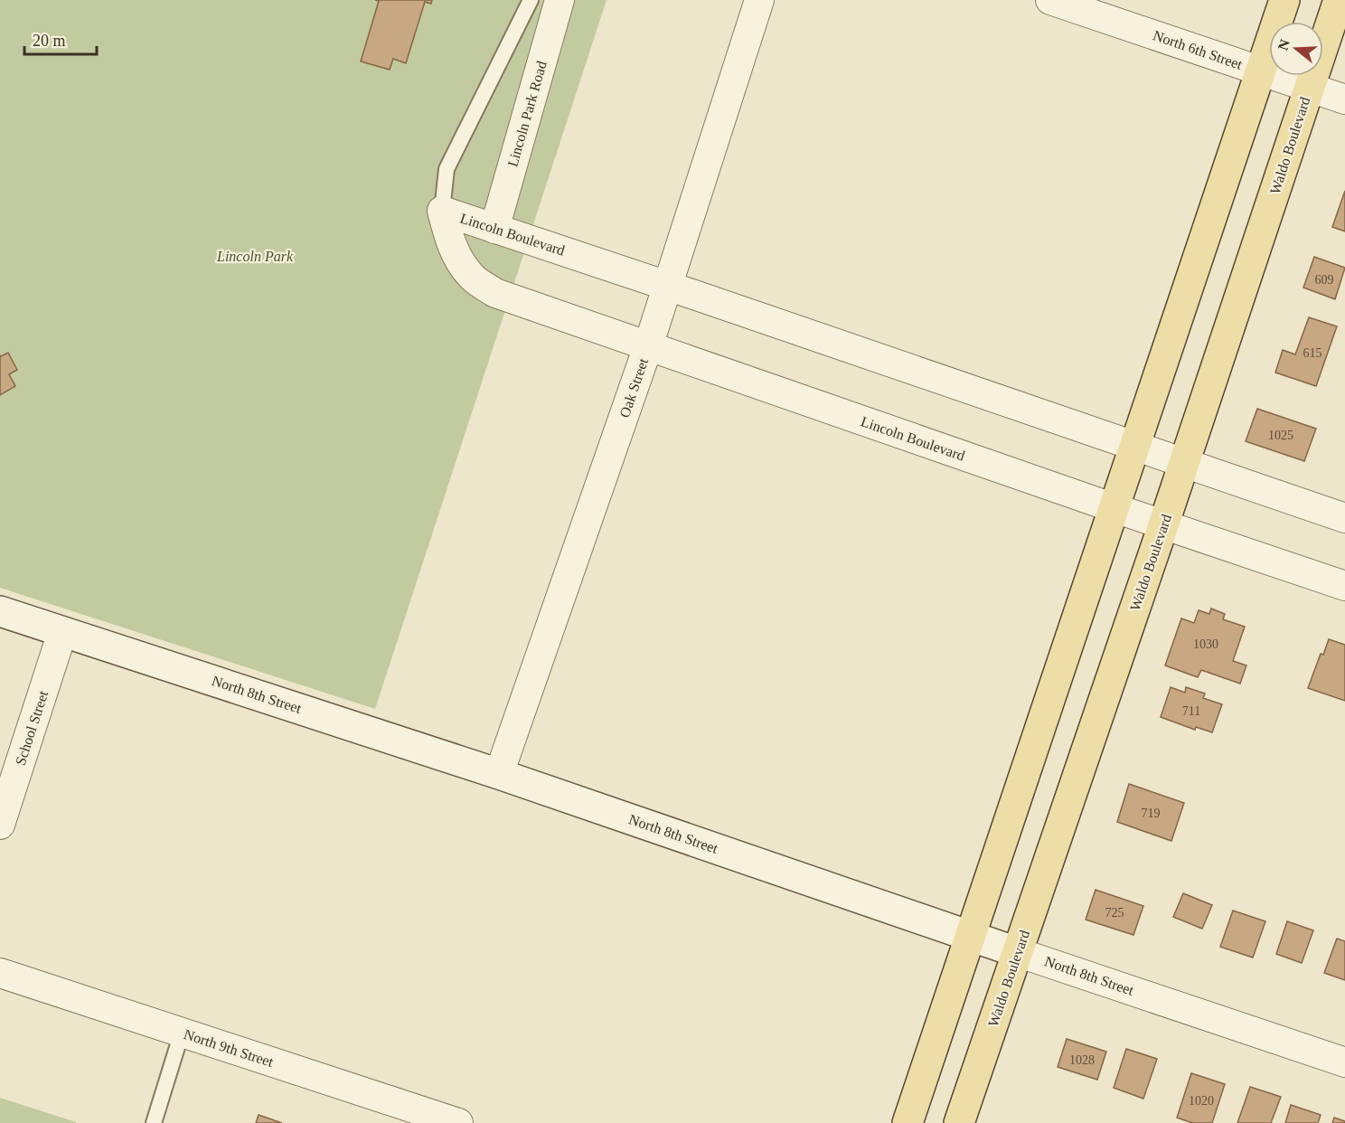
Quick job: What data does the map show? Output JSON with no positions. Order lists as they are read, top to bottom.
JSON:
{
  "streets": {
    "main road": ["Waldo Boulevard"],
    "street": [
      "North 6th Street",
      "Lincoln Park Road",
      "Lincoln Boulevard",
      "Oak Street",
      "North 8th Street",
      "School Street",
      "North 9th Street"
    ]
  },
  "crossings": [
    ["North 6th Street", "Waldo Boulevard"],
    ["Lincoln Park Road", "Lincoln Boulevard"],
    ["Waldo Boulevard", "Lincoln Boulevard"],
    ["Waldo Boulevard", "North 8th Street"],
    ["Lincoln Boulevard", "Oak Street"],
    ["Oak Street", "North 8th Street"],
    ["North 8th Street", "School Street"]
  ],
  "parks": ["Lincoln Park"],
  "house_numbers": [
    "609",
    "615",
    "1025",
    "1030",
    "711",
    "719",
    "725",
    "1028",
    "1020"
  ],
  "scale_bar": "20 m",
  "north": "left"
}
